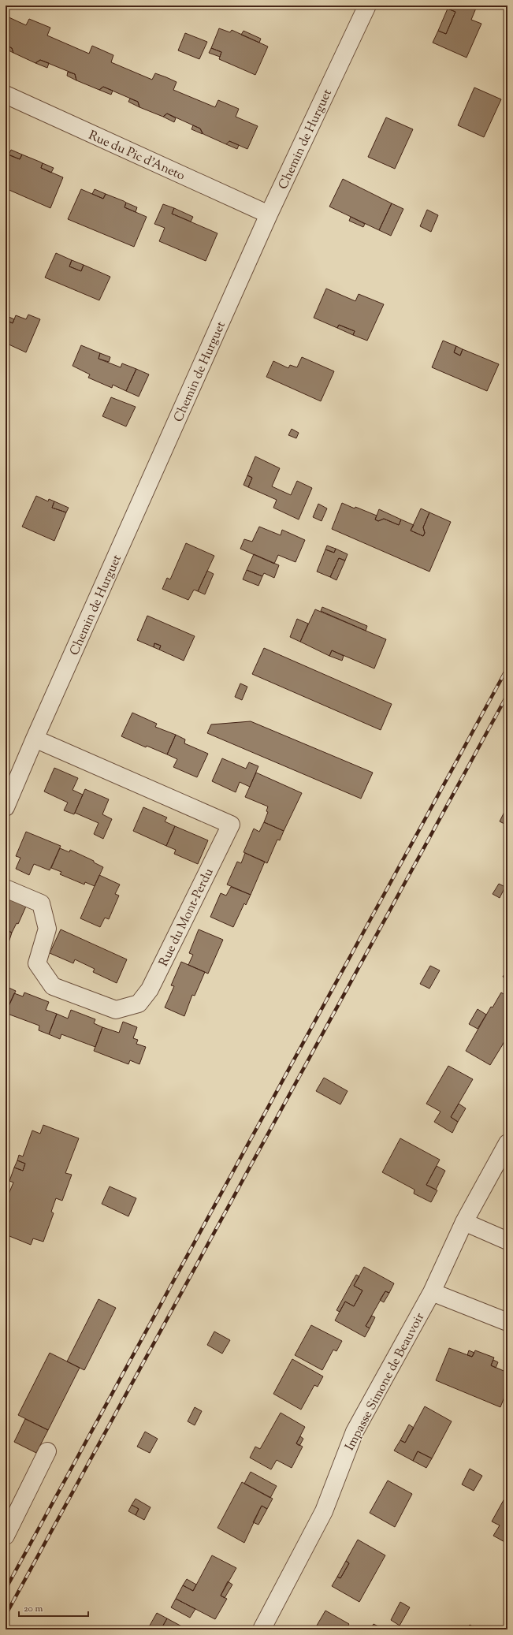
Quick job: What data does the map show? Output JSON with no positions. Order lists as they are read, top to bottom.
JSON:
{
  "streets": {
    "street": [
      "Chemin de Hurguet",
      "Rue du Pic d'Aneto",
      "Rue du Mont-Perdu",
      "Impasse Simone de Beauvoir"
    ]
  },
  "crossings": [
    ["Chemin de Hurguet", "Rue du Pic d'Aneto"],
    ["Chemin de Hurguet", "Rue du Mont-Perdu"]
  ],
  "scale_bar": "20 m"
}
